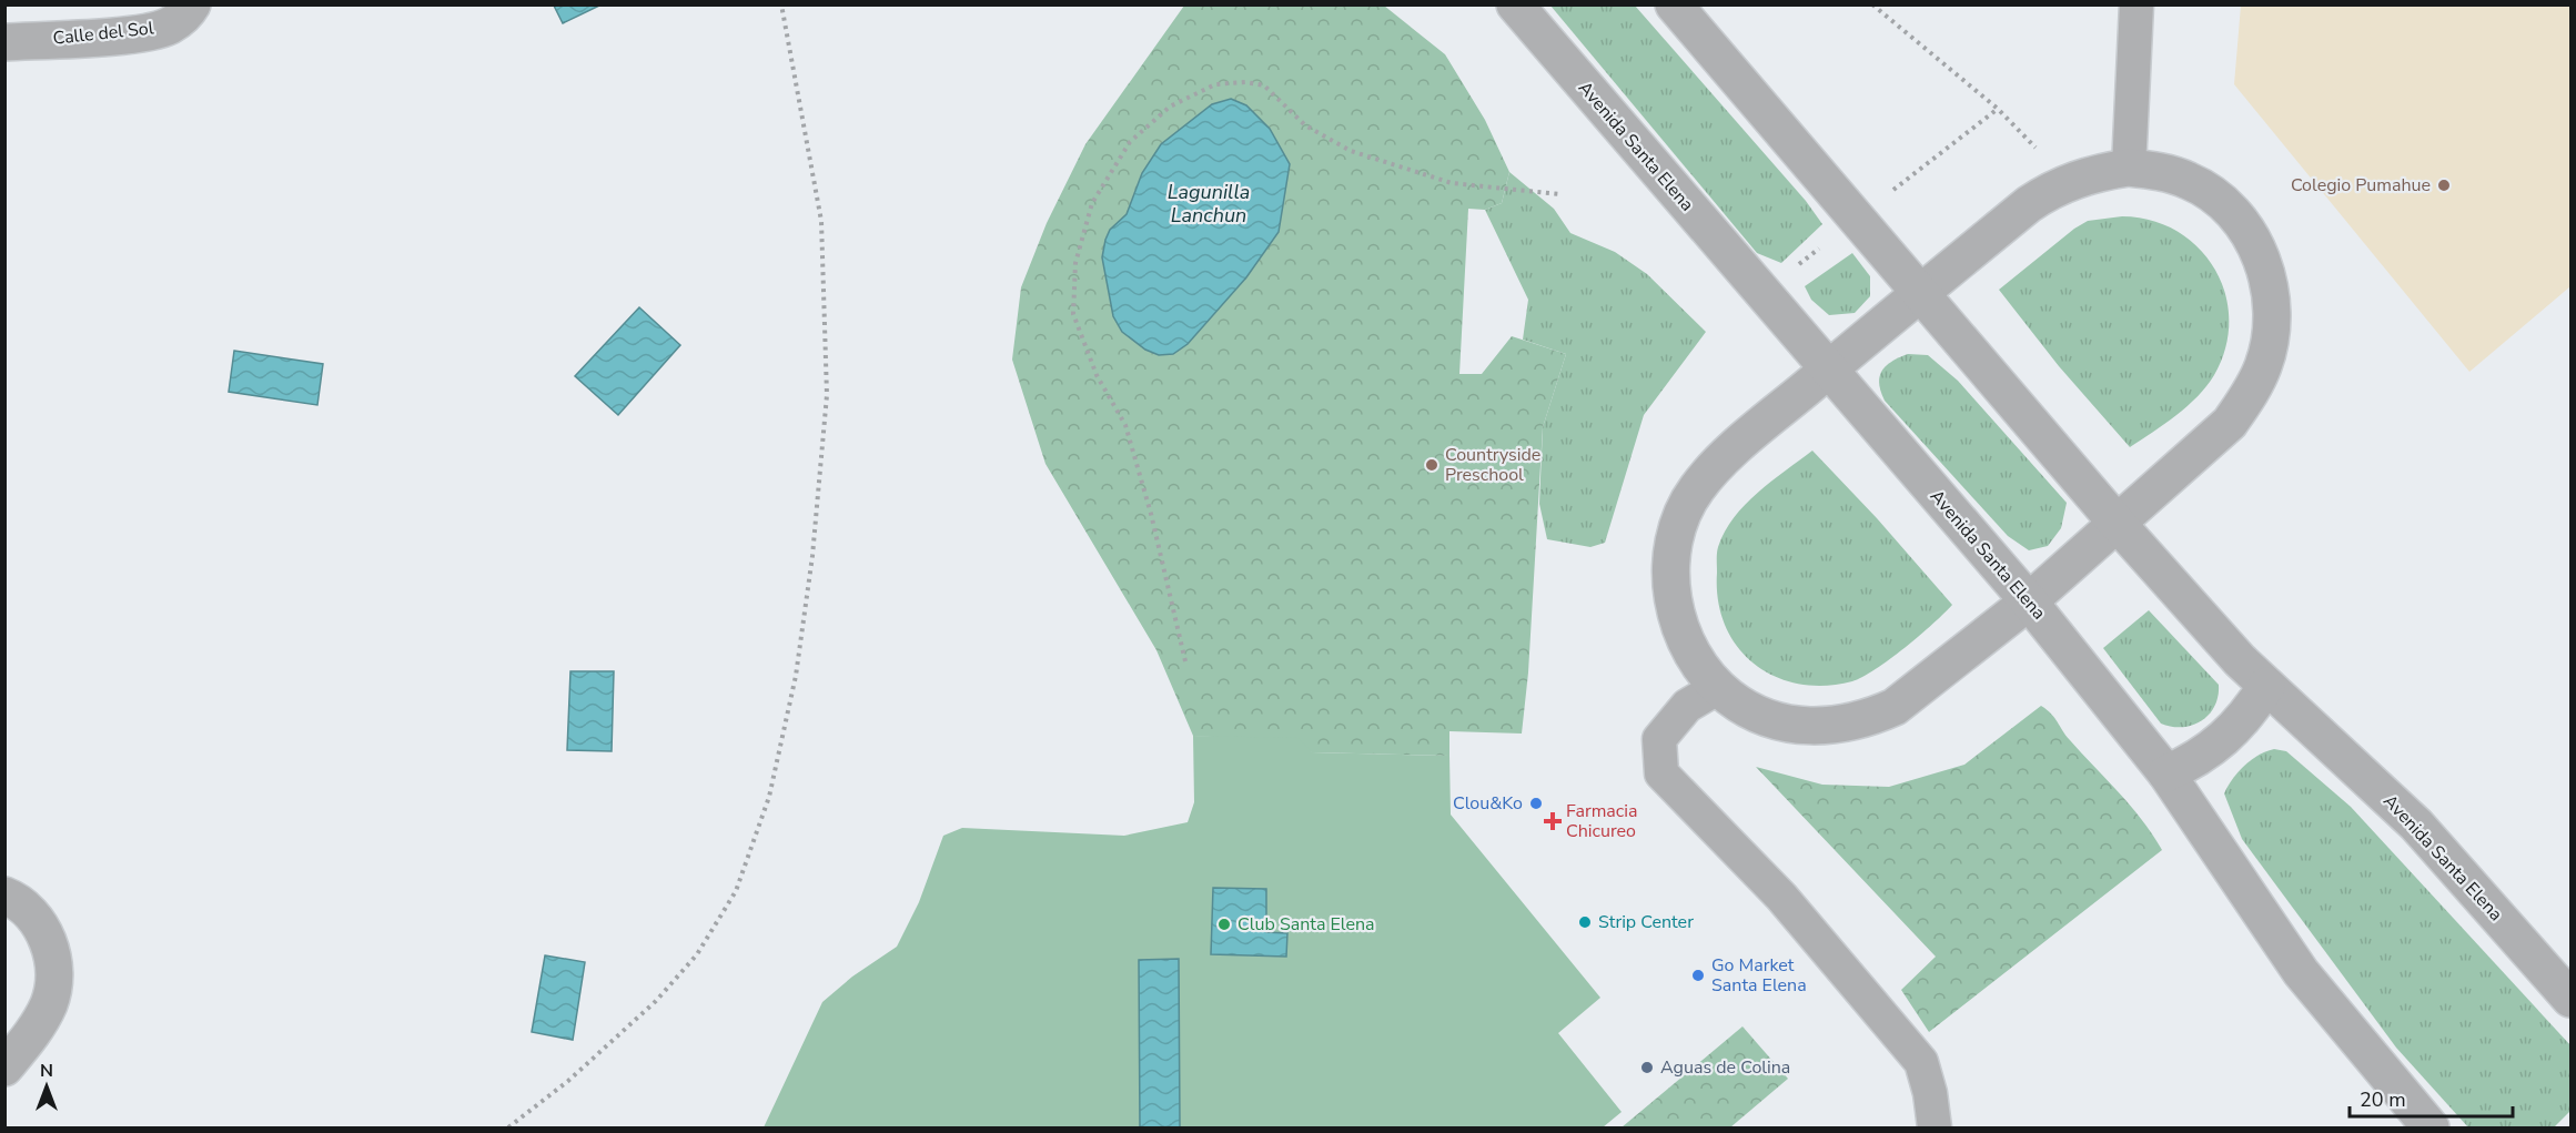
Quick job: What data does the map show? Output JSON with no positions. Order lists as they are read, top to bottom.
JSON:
{
  "streets": {
    "street": ["Calle del Sol", "Avenida Santa Elena"]
  },
  "water": ["Lagunilla Lanchun"],
  "places": {
    "other": [
      "Colegio Pumahue",
      "Countryside Preschool",
      "Clou&Ko",
      "Strip Center",
      "Club Santa Elena",
      "Go Market Santa Elena",
      "Aguas de Colina"
    ],
    "health": ["Farmacia Chicureo"]
  },
  "scale_bar": "20 m",
  "north": "top"
}
